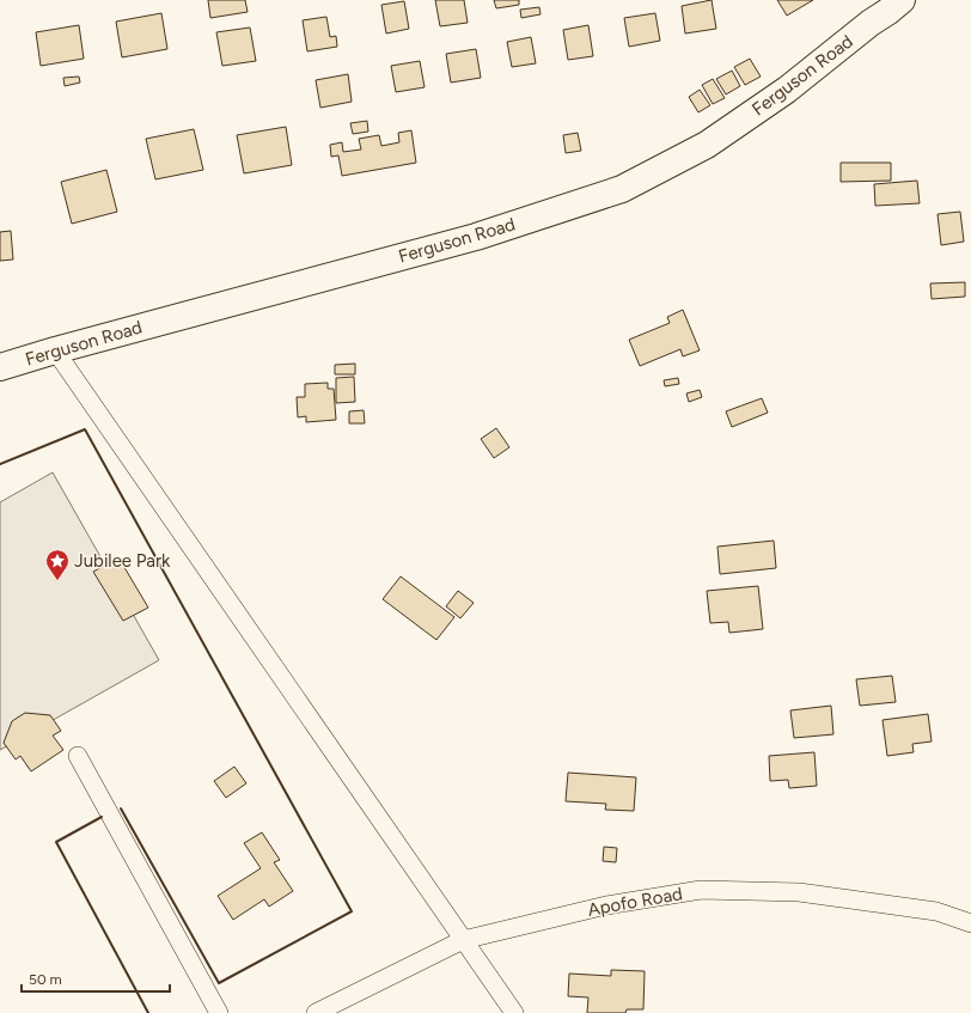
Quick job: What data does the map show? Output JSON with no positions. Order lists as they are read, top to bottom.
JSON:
{
  "streets": {
    "highway": ["Ferguson Road"],
    "street": ["Apofo Road"]
  },
  "places": {
    "place": ["Jubilee Park"]
  },
  "scale_bar": "50 m"
}
